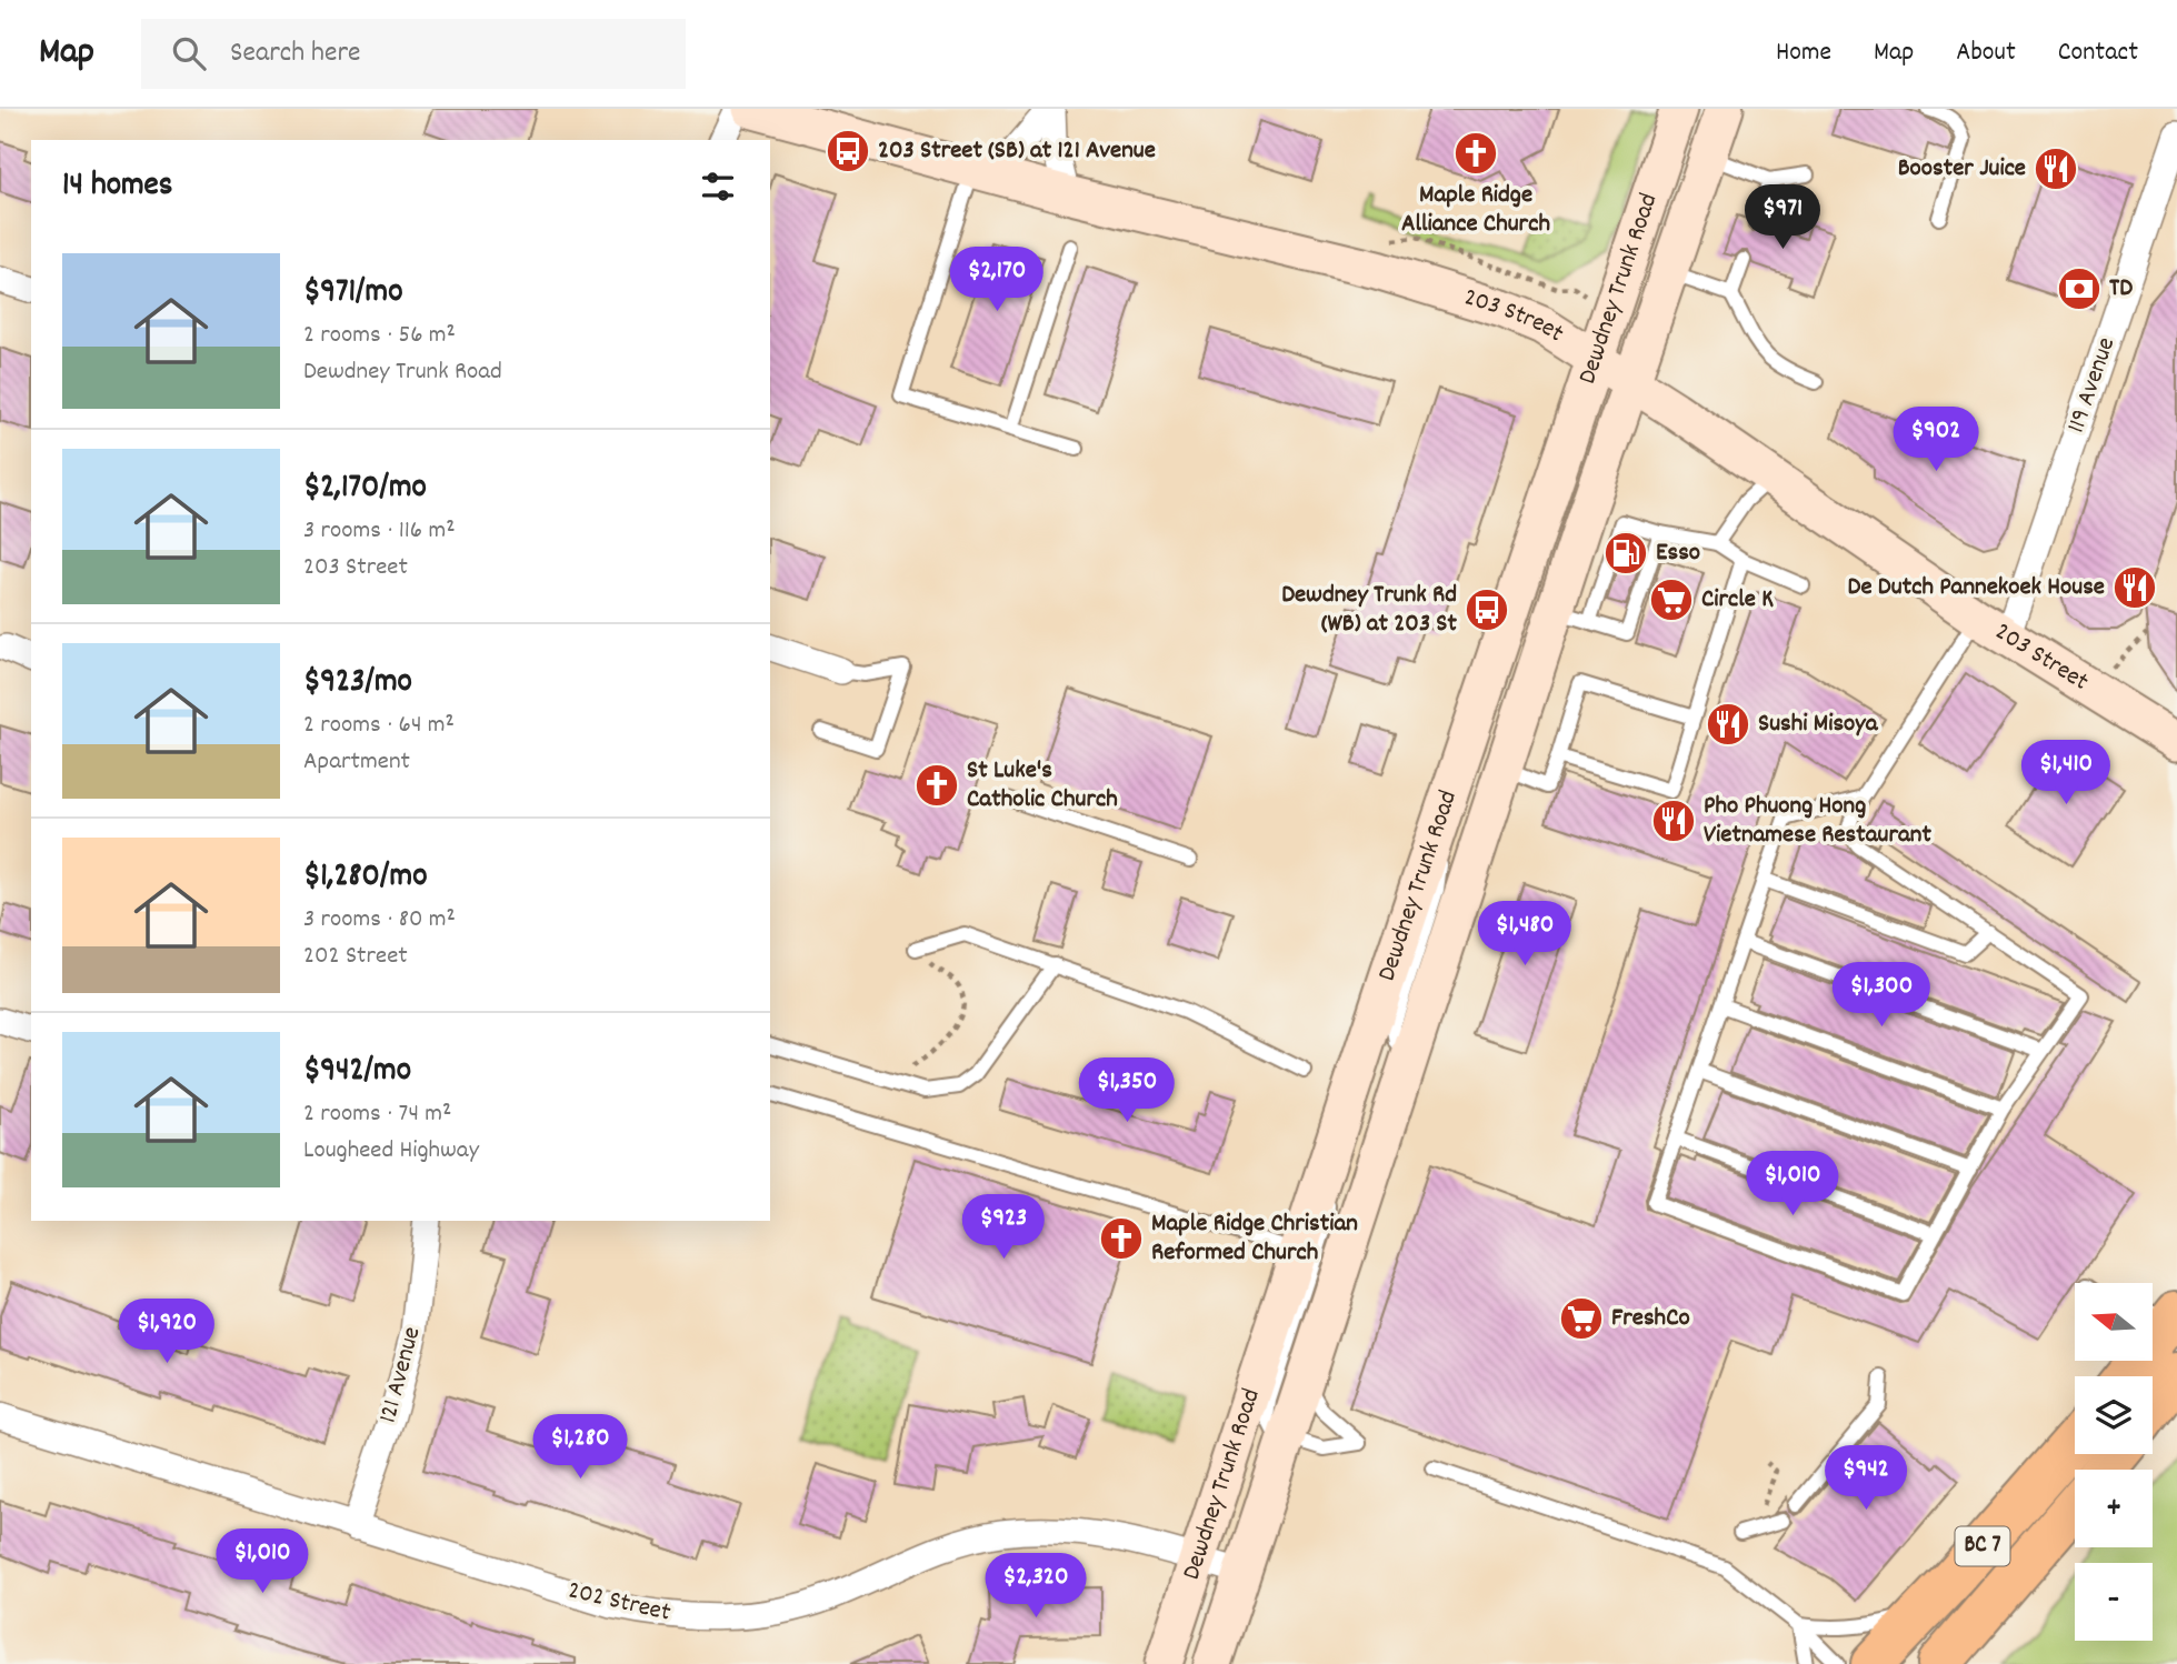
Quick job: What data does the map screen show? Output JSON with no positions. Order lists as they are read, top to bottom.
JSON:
{
  "streets": {
    "highway": ["BC 7"],
    "main road": ["Dewdney Trunk Road", "203 Street"],
    "street": ["119 Avenue", "121 Avenue", "202 Street"]
  },
  "crossings": [
    ["Dewdney Trunk Road", "203 Street"],
    ["Dewdney Trunk Road", "202 Street"],
    ["203 Street", "119 Avenue"],
    ["121 Avenue", "202 Street"]
  ],
  "places": {
    "bus stop": ["203 Street (SB) at 121 Avenue", "Dewdney Trunk Rd (WB) at 203 St"],
    "church": ["Maple Ridge Alliance Church", "St Luke's Catholic Church", "Maple Ridge Christian Reformed Church"],
    "restaurant": [
      "Booster Juice",
      "De Dutch Pannekoek House",
      "Sushi Misoya",
      "Pho Phuong Hong Vietnamese Restaurant"
    ],
    "bank": ["TD"],
    "fuel station": ["Esso"],
    "supermarket": ["Circle K", "FreshCo"]
  },
  "north": "left",
  "page": {
    "header": "Map",
    "search": "Search here",
    "nav": [
      "Home",
      "Map",
      "About",
      "Contact"
    ],
    "heading": "14 homes",
    "price": [
      "$971",
      "$2,170",
      "$902",
      "$1,410",
      "$1,480",
      "$1,300",
      "$1,350",
      "$1,010",
      "$923",
      "$1,920",
      "$1,280",
      "$942",
      "$1,010",
      "$2,320"
    ],
    "list": [
      {
        "name": "$971/mo",
        "note": "2 rooms · 56 m² · Dewdney Trunk Road"
      },
      {
        "name": "$2,170/mo",
        "note": "3 rooms · 116 m² · 203 Street"
      },
      {
        "name": "$923/mo",
        "note": "2 rooms · 64 m² · Apartment"
      },
      {
        "name": "$1,280/mo",
        "note": "3 rooms · 80 m² · 202 Street"
      },
      {
        "name": "$942/mo",
        "note": "2 rooms · 74 m² · Lougheed Highway"
      }
    ],
    "map_buttons": ["+", "−"]
  }
}
